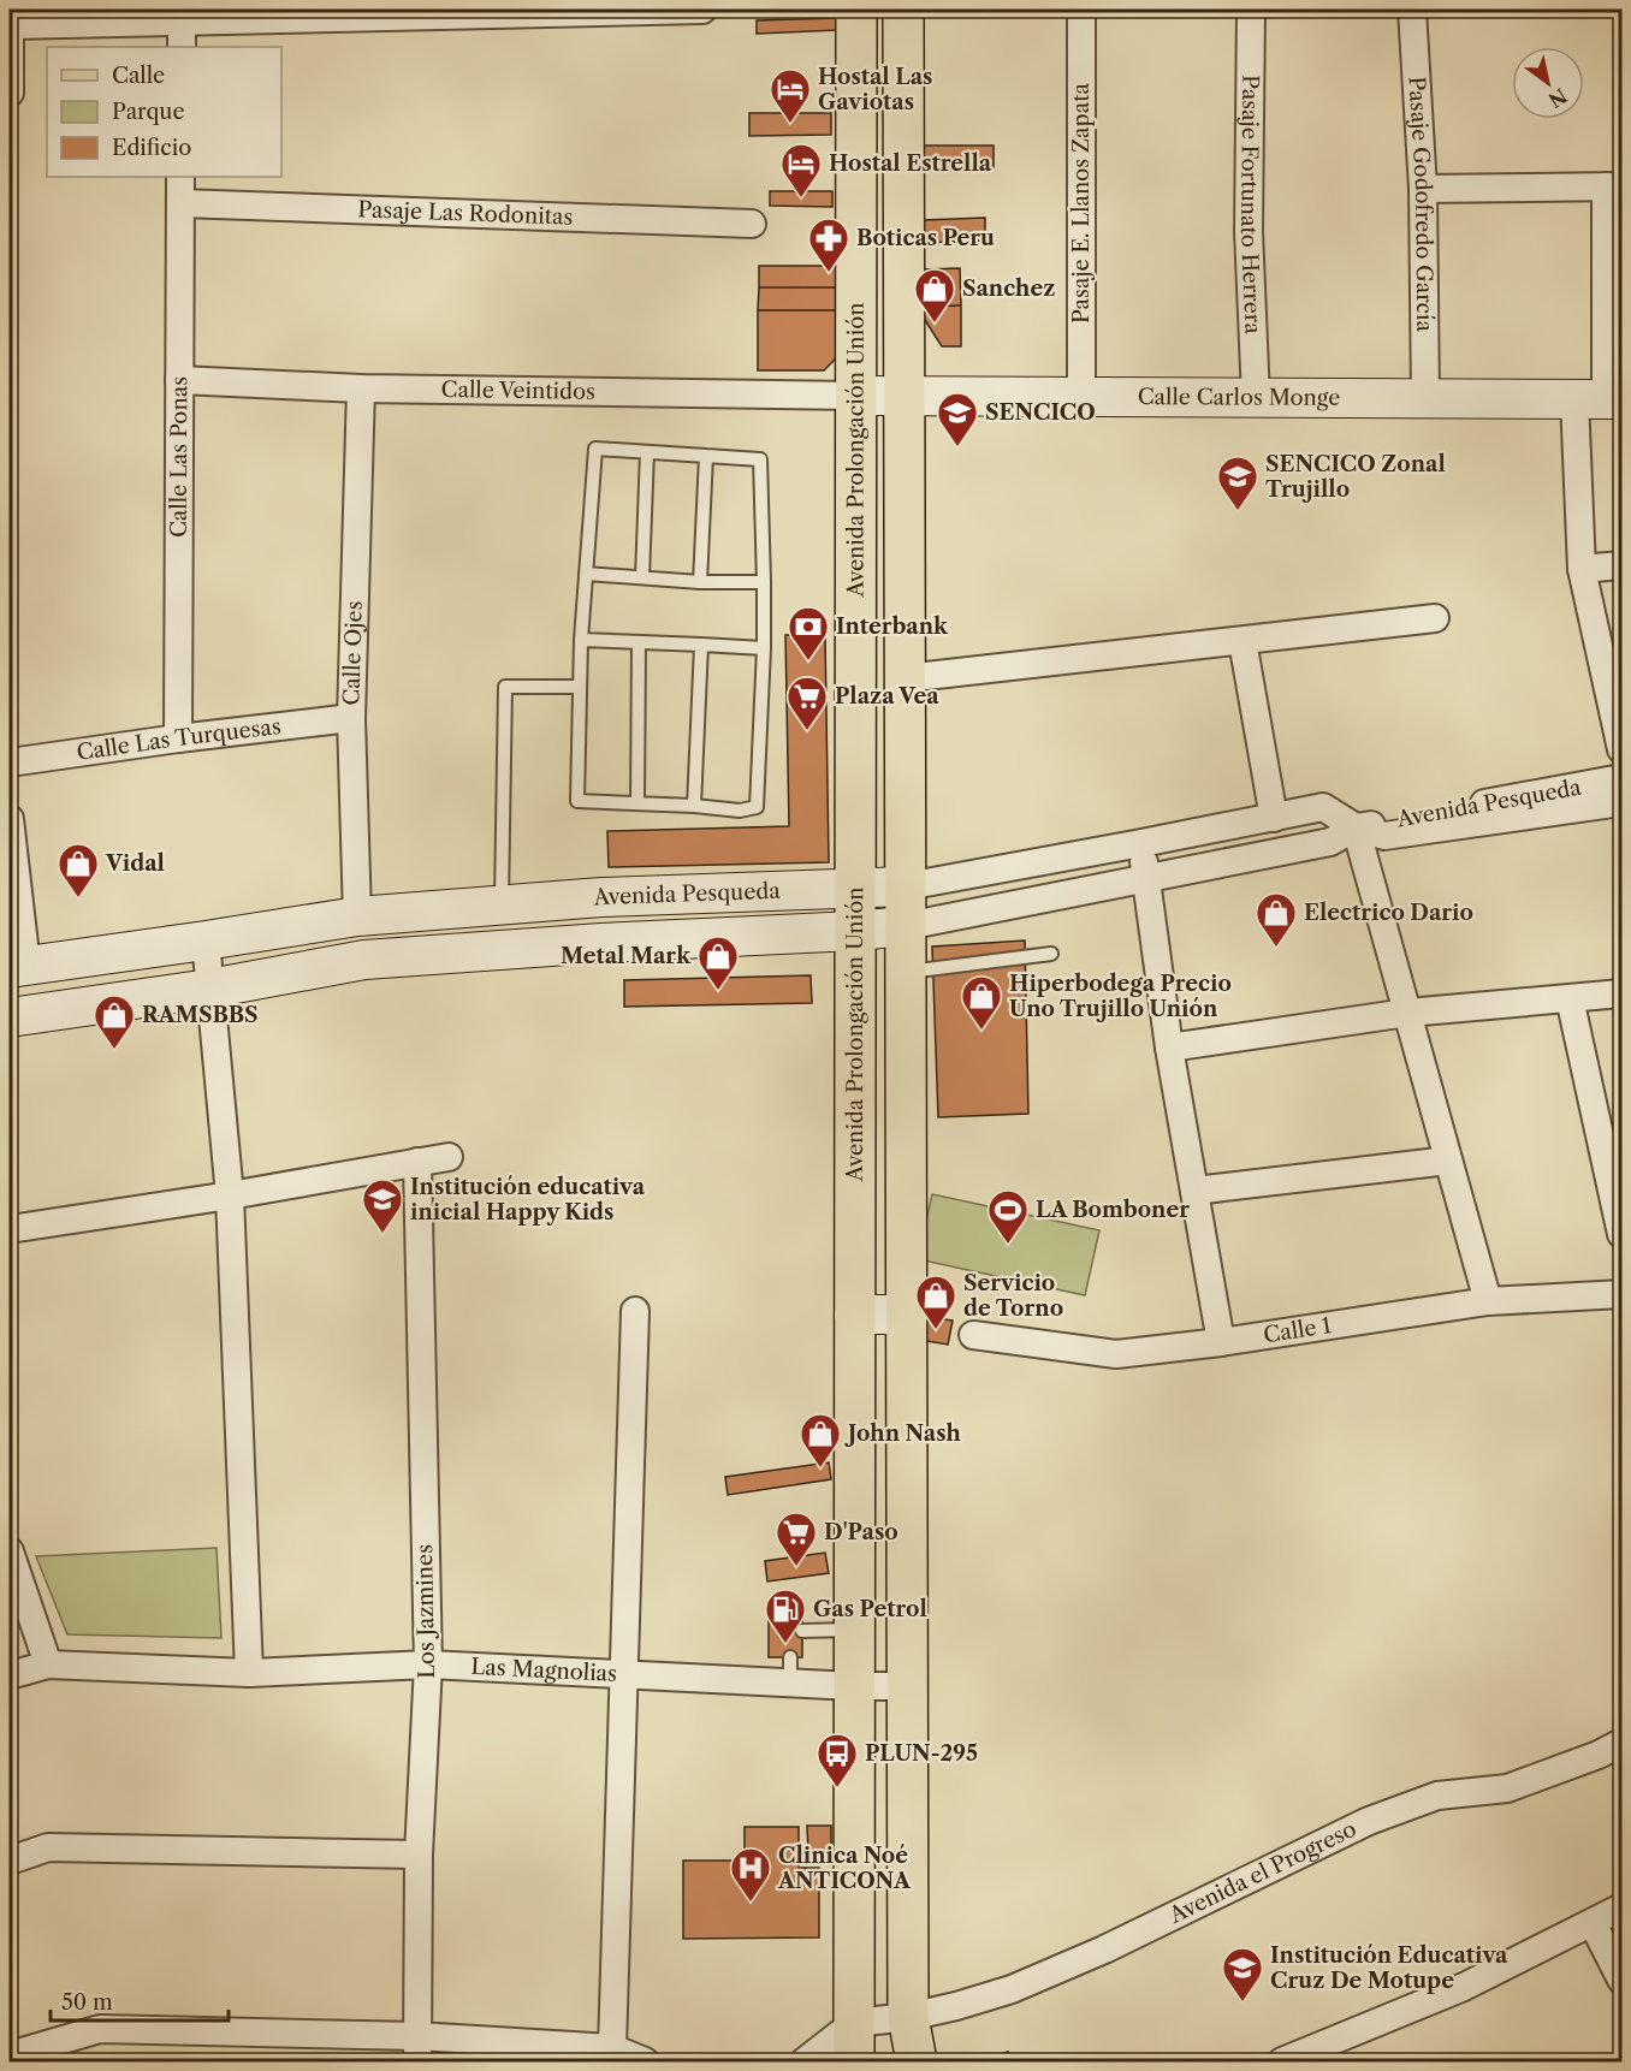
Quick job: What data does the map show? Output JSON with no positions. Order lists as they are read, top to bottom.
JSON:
{
  "streets": {
    "main road": ["Calle Carlos Monge", "Avenida Prolongación Unión", "Avenida Pesqueda"],
    "street": [
      "Pasaje E. Llanos Zapata",
      "Pasaje Fortunato Herrera",
      "Pasaje Godofredo García",
      "Pasaje Las Rodonitas",
      "Calle Veintidos",
      "Calle Las Ponas",
      "Calle Ojes",
      "Calle Las Turquesas",
      "Calle 1",
      "Los Jazmines",
      "Las Magnolias",
      "Avenida el Progreso"
    ]
  },
  "crossings": [
    ["Pasaje E. Llanos Zapata", "Calle Carlos Monge"],
    ["Pasaje Fortunato Herrera", "Calle Carlos Monge"],
    ["Pasaje Godofredo García", "Calle Carlos Monge"],
    ["Pasaje Las Rodonitas", "Calle Las Ponas"],
    ["Calle Veintidos", "Calle Carlos Monge"],
    ["Calle Veintidos", "Avenida Prolongación Unión"],
    ["Calle Veintidos", "Calle Las Ponas"],
    ["Calle Veintidos", "Calle Ojes"],
    ["Calle Carlos Monge", "Avenida Prolongación Unión"],
    ["Avenida Prolongación Unión", "Avenida Pesqueda"],
    ["Avenida Prolongación Unión", "Las Magnolias"],
    ["Avenida Prolongación Unión", "Avenida el Progreso"],
    ["Calle Las Ponas", "Calle Las Turquesas"],
    ["Calle Ojes", "Calle Las Turquesas"],
    ["Calle Ojes", "Avenida Pesqueda"],
    ["Los Jazmines", "Las Magnolias"]
  ],
  "places": {
    "hotel": ["Hostal Las Gaviotas", "Hostal Estrella"],
    "pharmacy": ["Boticas Peru"],
    "shop": [
      "Sanchez",
      "Vidal",
      "Electrico Dario",
      "Metal Mark",
      "Hiperbodega Precio Uno Trujillo Unión",
      "RAMSBBS",
      "Servicio de Torno",
      "John Nash"
    ],
    "school or university": [
      "SENCICO",
      "SENCICO Zonal Trujillo",
      "Institución educativa inicial Happy Kids",
      "Institución Educativa Cruz De Motupe"
    ],
    "bank": ["Interbank"],
    "supermarket": ["Plaza Vea", "D'Paso"],
    "sports": ["LA Bomboner"],
    "fuel station": ["Gas Petrol"],
    "bus stop": ["PLUN-295"],
    "hospital": ["Clinica Noé ANTICONA"]
  },
  "legend": ["Calle", "Parque", "Edificio"],
  "scale_bar": "50 m",
  "north": "bottom right"
}
